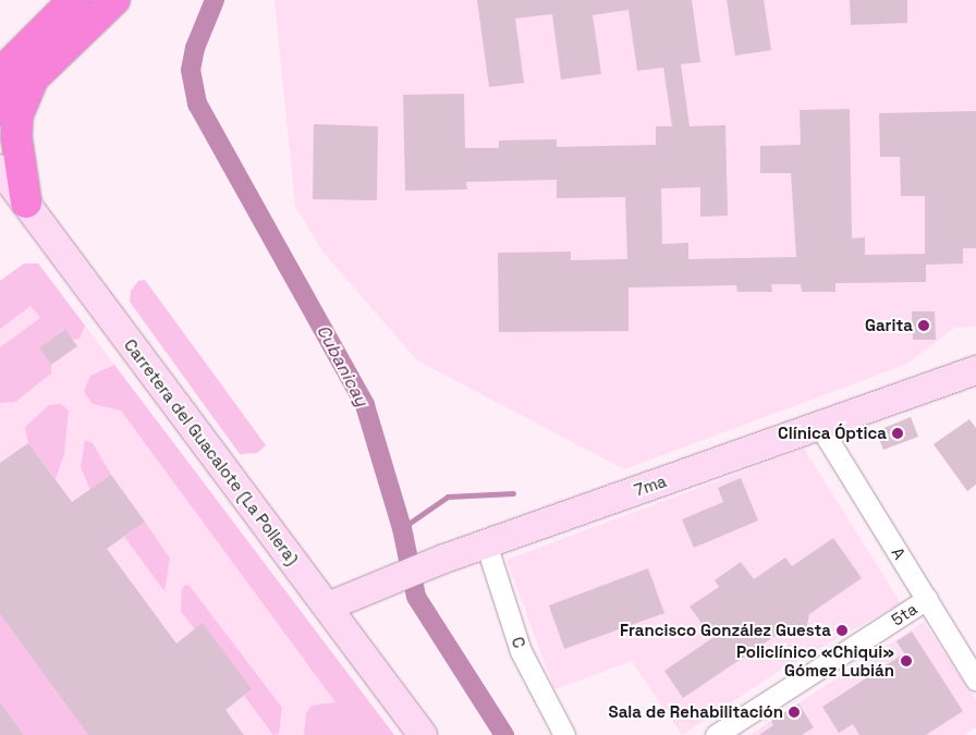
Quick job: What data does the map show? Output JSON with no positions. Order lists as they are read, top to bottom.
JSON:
{
  "streets": {
    "main road": ["Carretera del Guacalote (La Pollera)", "7ma"],
    "street": ["A", "5ta", "C"]
  },
  "crossings": [
    ["Carretera del Guacalote (La Pollera)", "7ma"],
    ["7ma", "A"],
    ["7ma", "C"],
    ["A", "5ta"]
  ],
  "water": ["Cubanicay"],
  "places": [
    "Garita",
    "Clínica Óptica",
    "Francisco González Guesta",
    "Policlínico «Chiqui» Gómez Lubián",
    "Sala de Rehabilitación"
  ]
}
